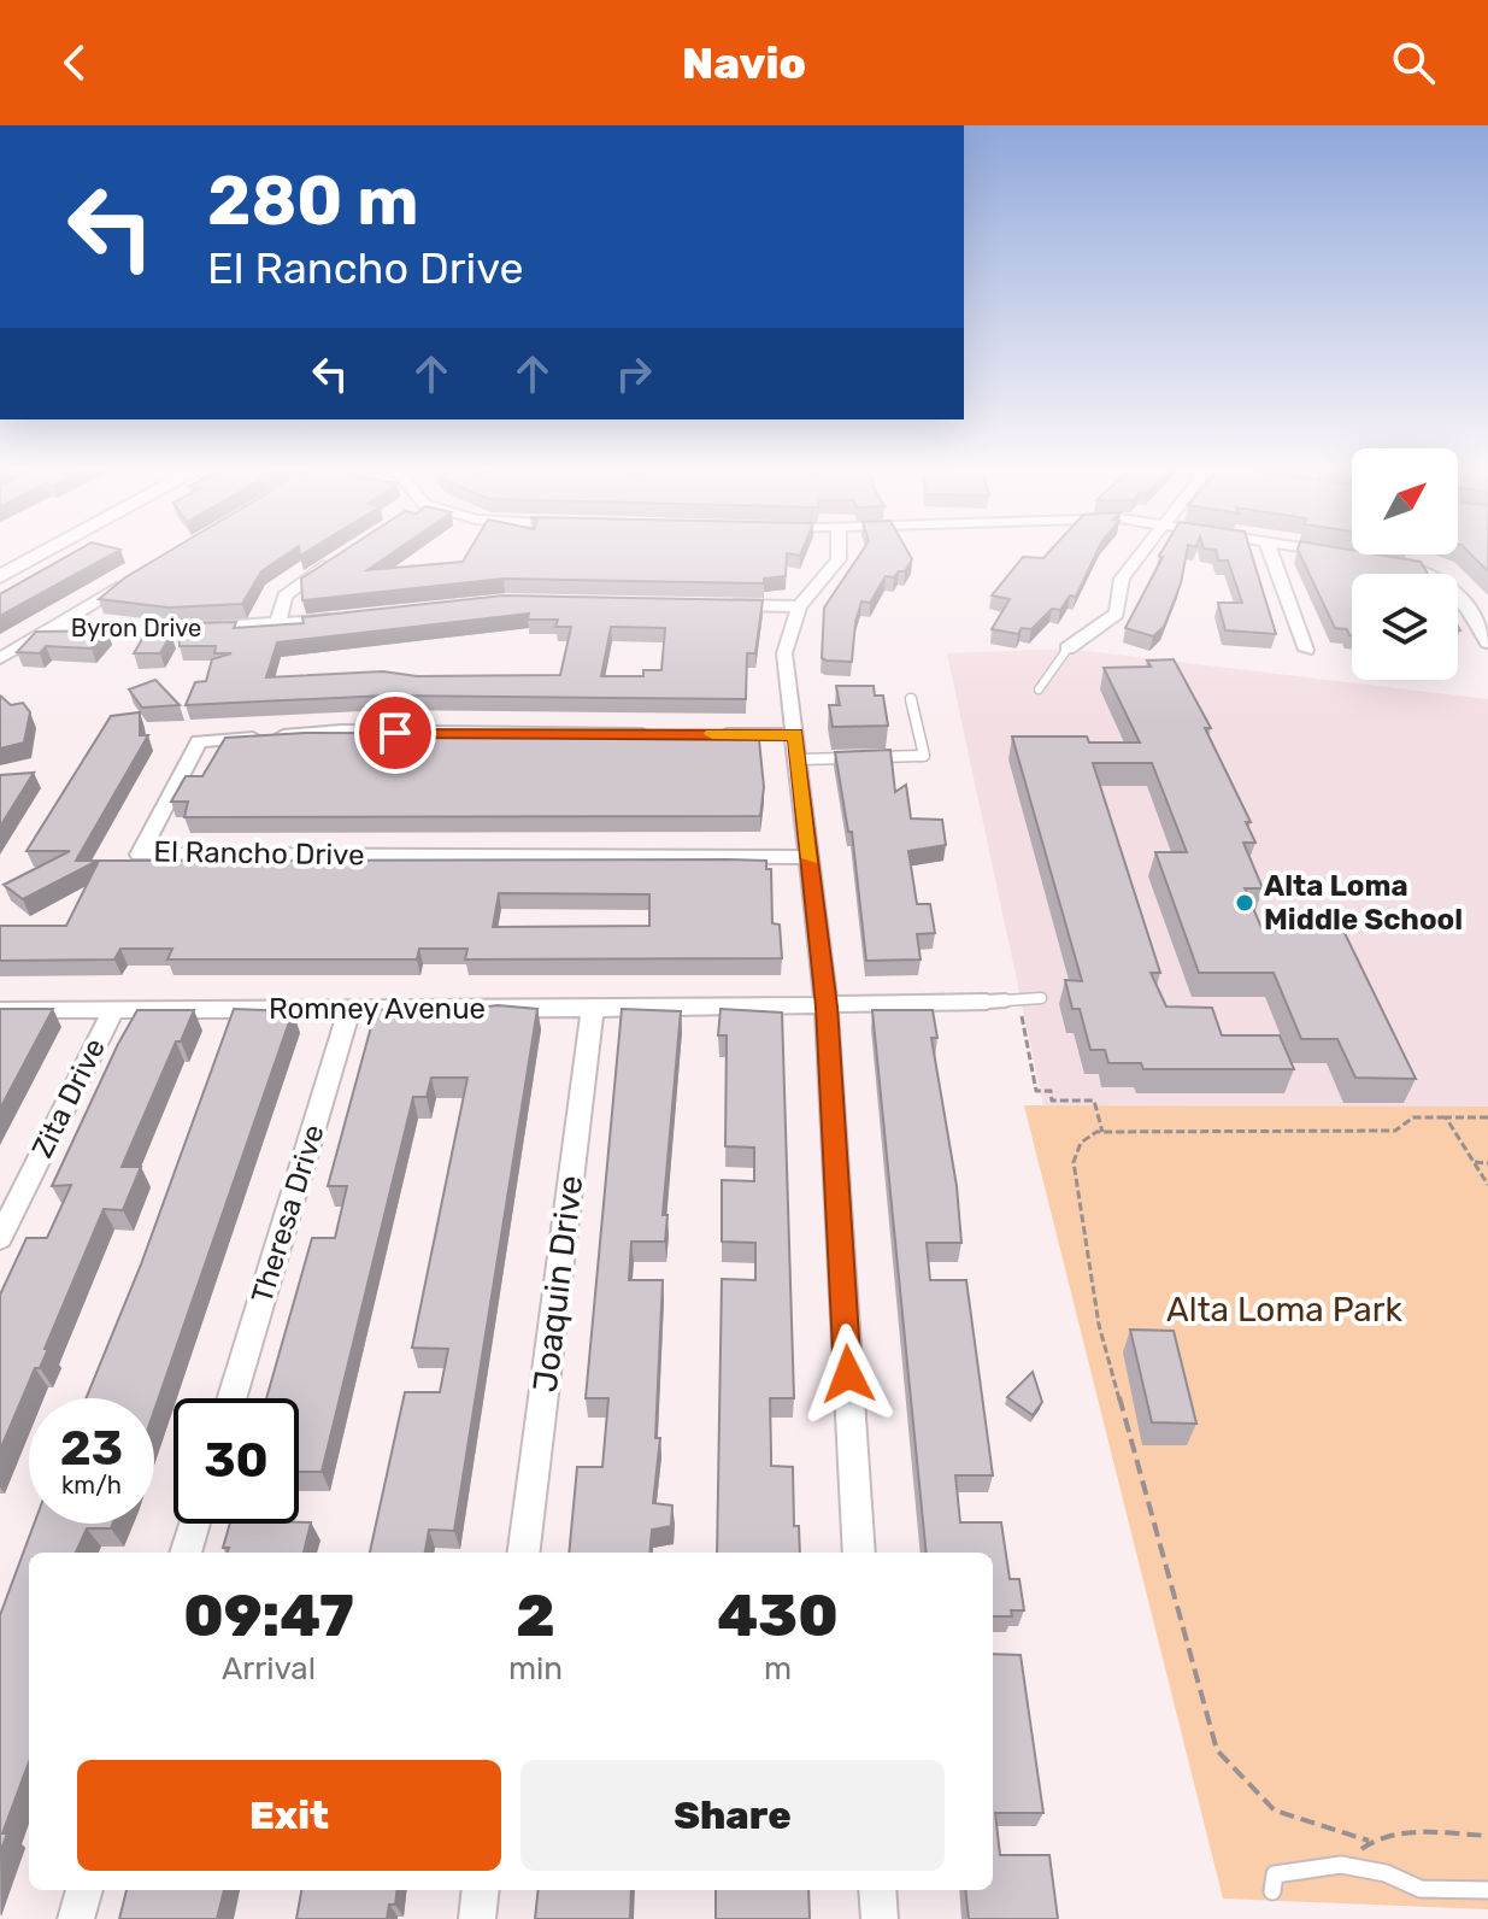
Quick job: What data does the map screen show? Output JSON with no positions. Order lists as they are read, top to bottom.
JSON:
{
  "streets": {
    "street": [
      "Byron Drive",
      "El Rancho Drive",
      "Romney Avenue",
      "Zita Drive",
      "Theresa Drive",
      "Joaquin Drive"
    ]
  },
  "crossings": [
    ["Romney Avenue", "Zita Drive"],
    ["Romney Avenue", "Theresa Drive"],
    ["Romney Avenue", "Joaquin Drive"]
  ],
  "parks": ["Alta Loma Park"],
  "places": ["Alta Loma Middle School"],
  "north": "top right",
  "page": {
    "header": "Navio",
    "turn": ["280 m", "El Rancho Drive"],
    "speed": "23 km/h",
    "limit": "30",
    "eta": [
      "09:47",
      "Arrival",
      "2",
      "min",
      "430",
      "m"
    ],
    "buttons": ["Exit", "Share"]
  }
}
